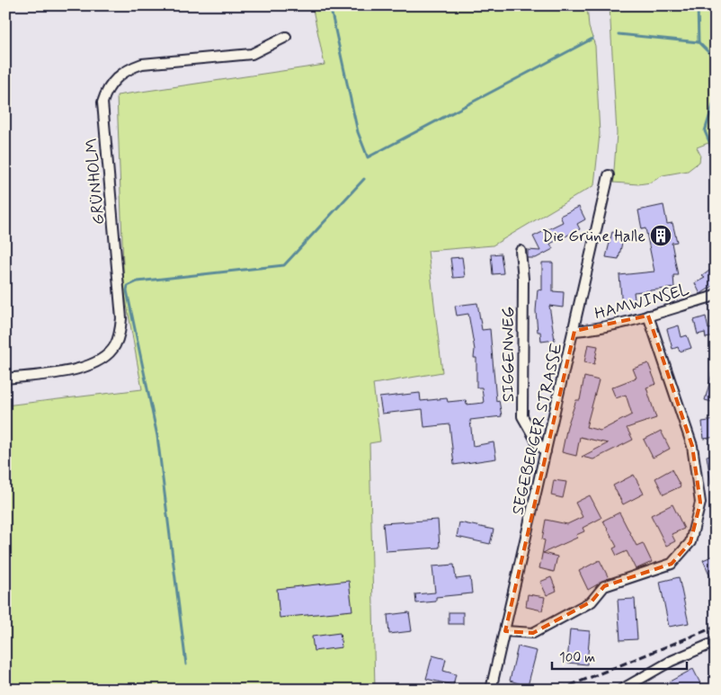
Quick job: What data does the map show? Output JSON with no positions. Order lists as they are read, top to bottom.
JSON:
{
  "streets": {
    "street": [
      "GRÜNHOLM",
      "HAMWINSEL",
      "SIGGENWEG",
      "SEGEBERGER STRASSE"
    ]
  },
  "crossings": [
    ["HAMWINSEL", "SEGEBERGER STRASSE"],
    ["SIGGENWEG", "SEGEBERGER STRASSE"]
  ],
  "places": {
    "building": ["Die Grüne Halle"]
  },
  "scale_bar": "100 m"
}
